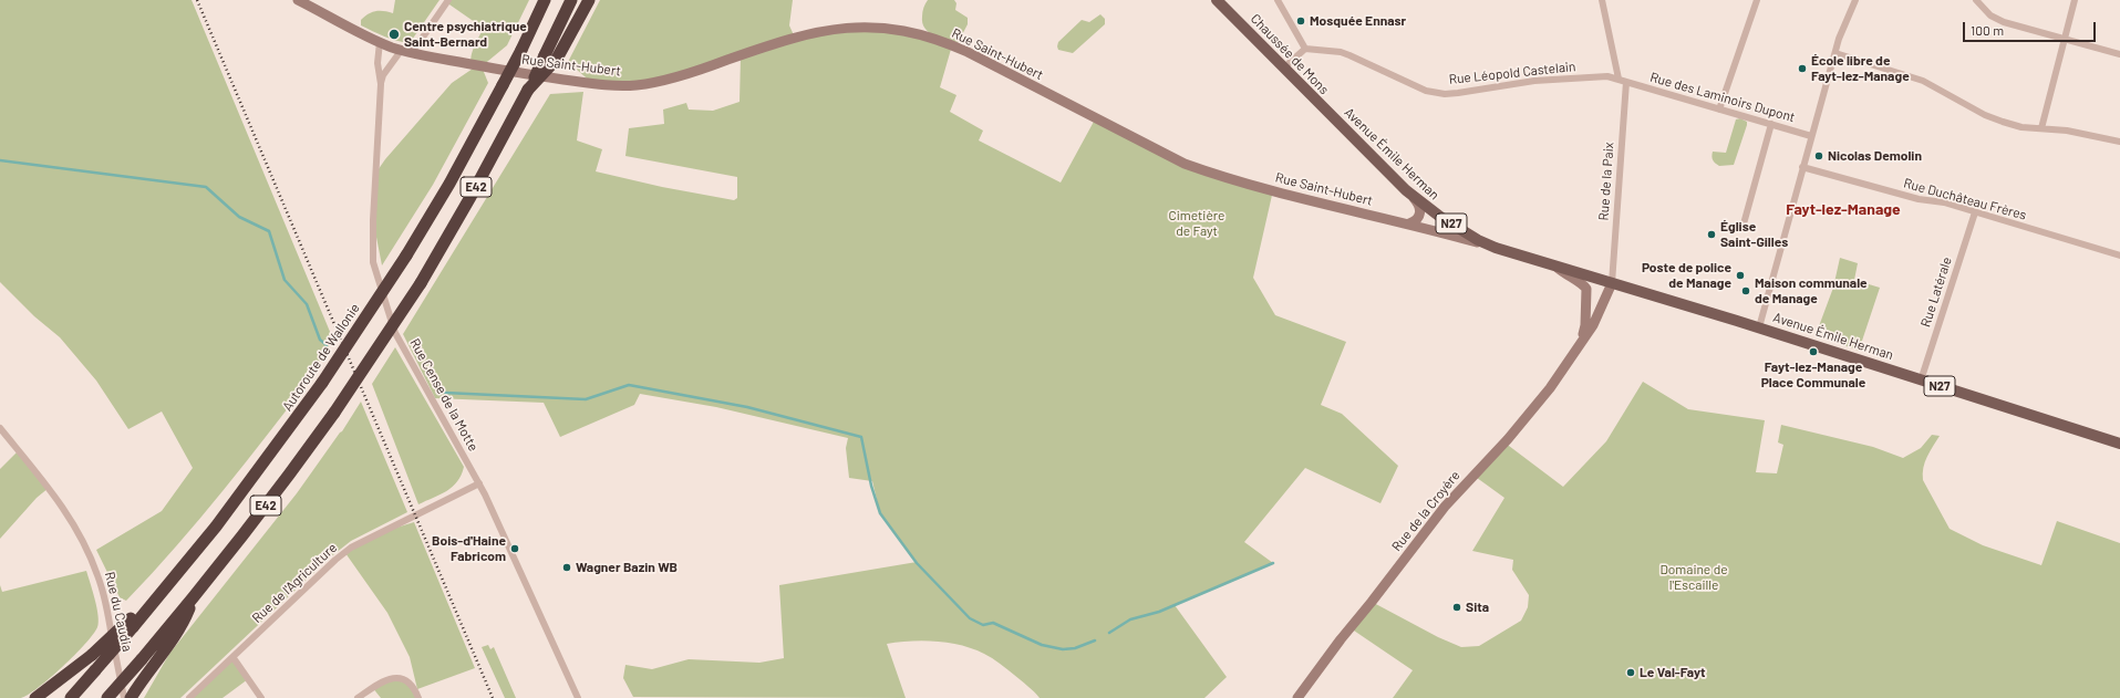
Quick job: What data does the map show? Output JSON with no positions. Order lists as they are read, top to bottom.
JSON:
{
  "streets": {
    "highway": ["E42", "Autoroute de Wallonie"],
    "main road": ["Chaussée de Mons", "Avenue Émile Herman", "N27"],
    "street": [
      "Rue Saint-Hubert",
      "Rue Léopold Castelain",
      "Rue des Laminoirs Dupont",
      "Rue de la Paix",
      "Rue Duchâteau Frères",
      "Rue Latérale",
      "Rue Cense de la Motte",
      "Rue de la Croyère",
      "Rue de l'Agriculture",
      "Rue du Caudia"
    ]
  },
  "crossings": [
    ["Rue Saint-Hubert", "Avenue Émile Herman"],
    ["Rue Saint-Hubert", "Rue Cense de la Motte"],
    ["Chaussée de Mons", "Avenue Émile Herman"],
    ["Rue Léopold Castelain", "Rue des Laminoirs Dupont"],
    ["Rue Léopold Castelain", "Rue de la Paix"],
    ["Rue des Laminoirs Dupont", "Rue de la Paix"],
    ["Avenue Émile Herman", "Rue de la Paix"],
    ["Avenue Émile Herman", "Rue Latérale"],
    ["Avenue Émile Herman", "Rue de la Croyère"],
    ["Rue de la Paix", "Rue de la Croyère"],
    ["Rue Duchâteau Frères", "Rue Latérale"],
    ["Rue Cense de la Motte", "Rue de l'Agriculture"]
  ],
  "districts": ["Fayt-lez-Manage"],
  "parks": ["Cimetière de Fayt", "Domaine de l'Escaille"],
  "places": [
    "Mosquée Ennasr",
    "Centre psychiatrique Saint-Bernard",
    "École libre de Fayt-lez-Manage",
    "Nicolas Demolin",
    "Église Saint-Gilles",
    "Poste de police de Manage",
    "Maison communale de Manage",
    "Fayt-lez-Manage Place Communale",
    "Bois-d'Haine Fabricom",
    "Wagner Bazin WB",
    "Sita",
    "Le Val-Fayt"
  ],
  "scale_bar": "100 m"
}
